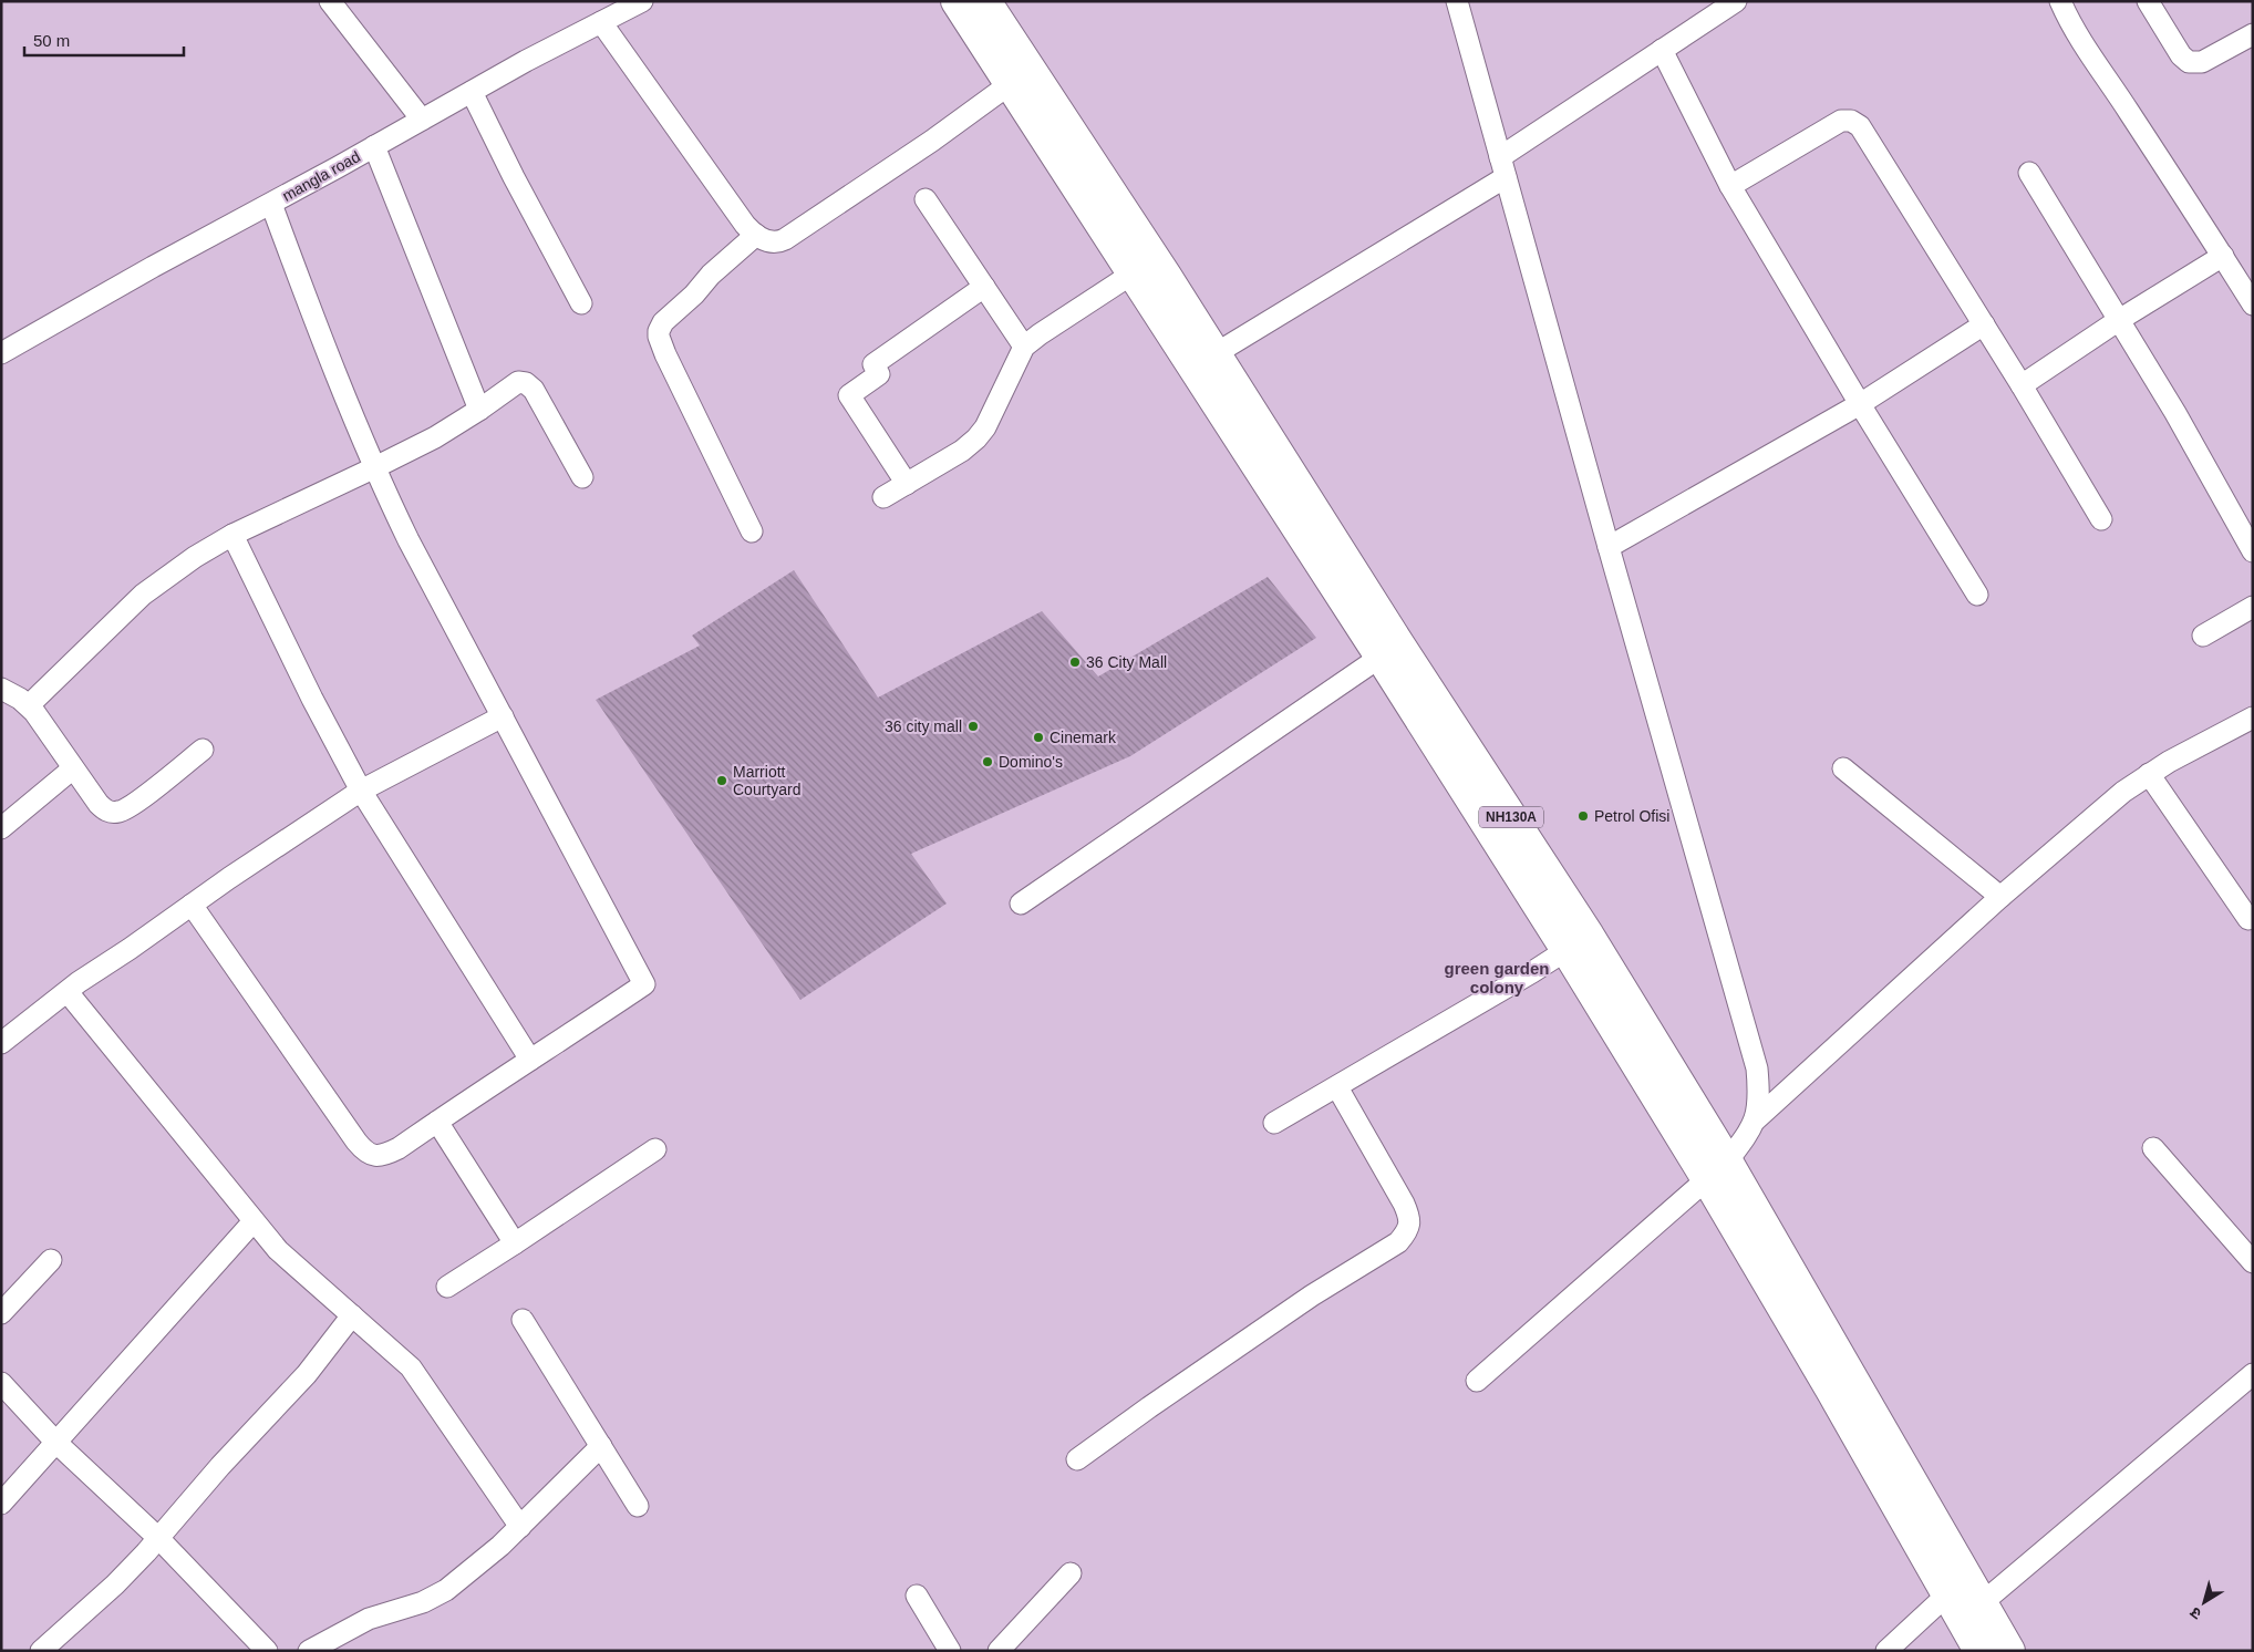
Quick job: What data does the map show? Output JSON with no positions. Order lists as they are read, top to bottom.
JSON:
{
  "streets": {
    "highway": ["NH130A"],
    "street": ["mangla road"]
  },
  "districts": ["green garden colony"],
  "places": [
    "36 City Mall",
    "36 city mall",
    "Cinemark",
    "Domino's",
    "Marriott Courtyard",
    "Petrol Ofisi"
  ],
  "scale_bar": "50 m",
  "north": "bottom left"
}
